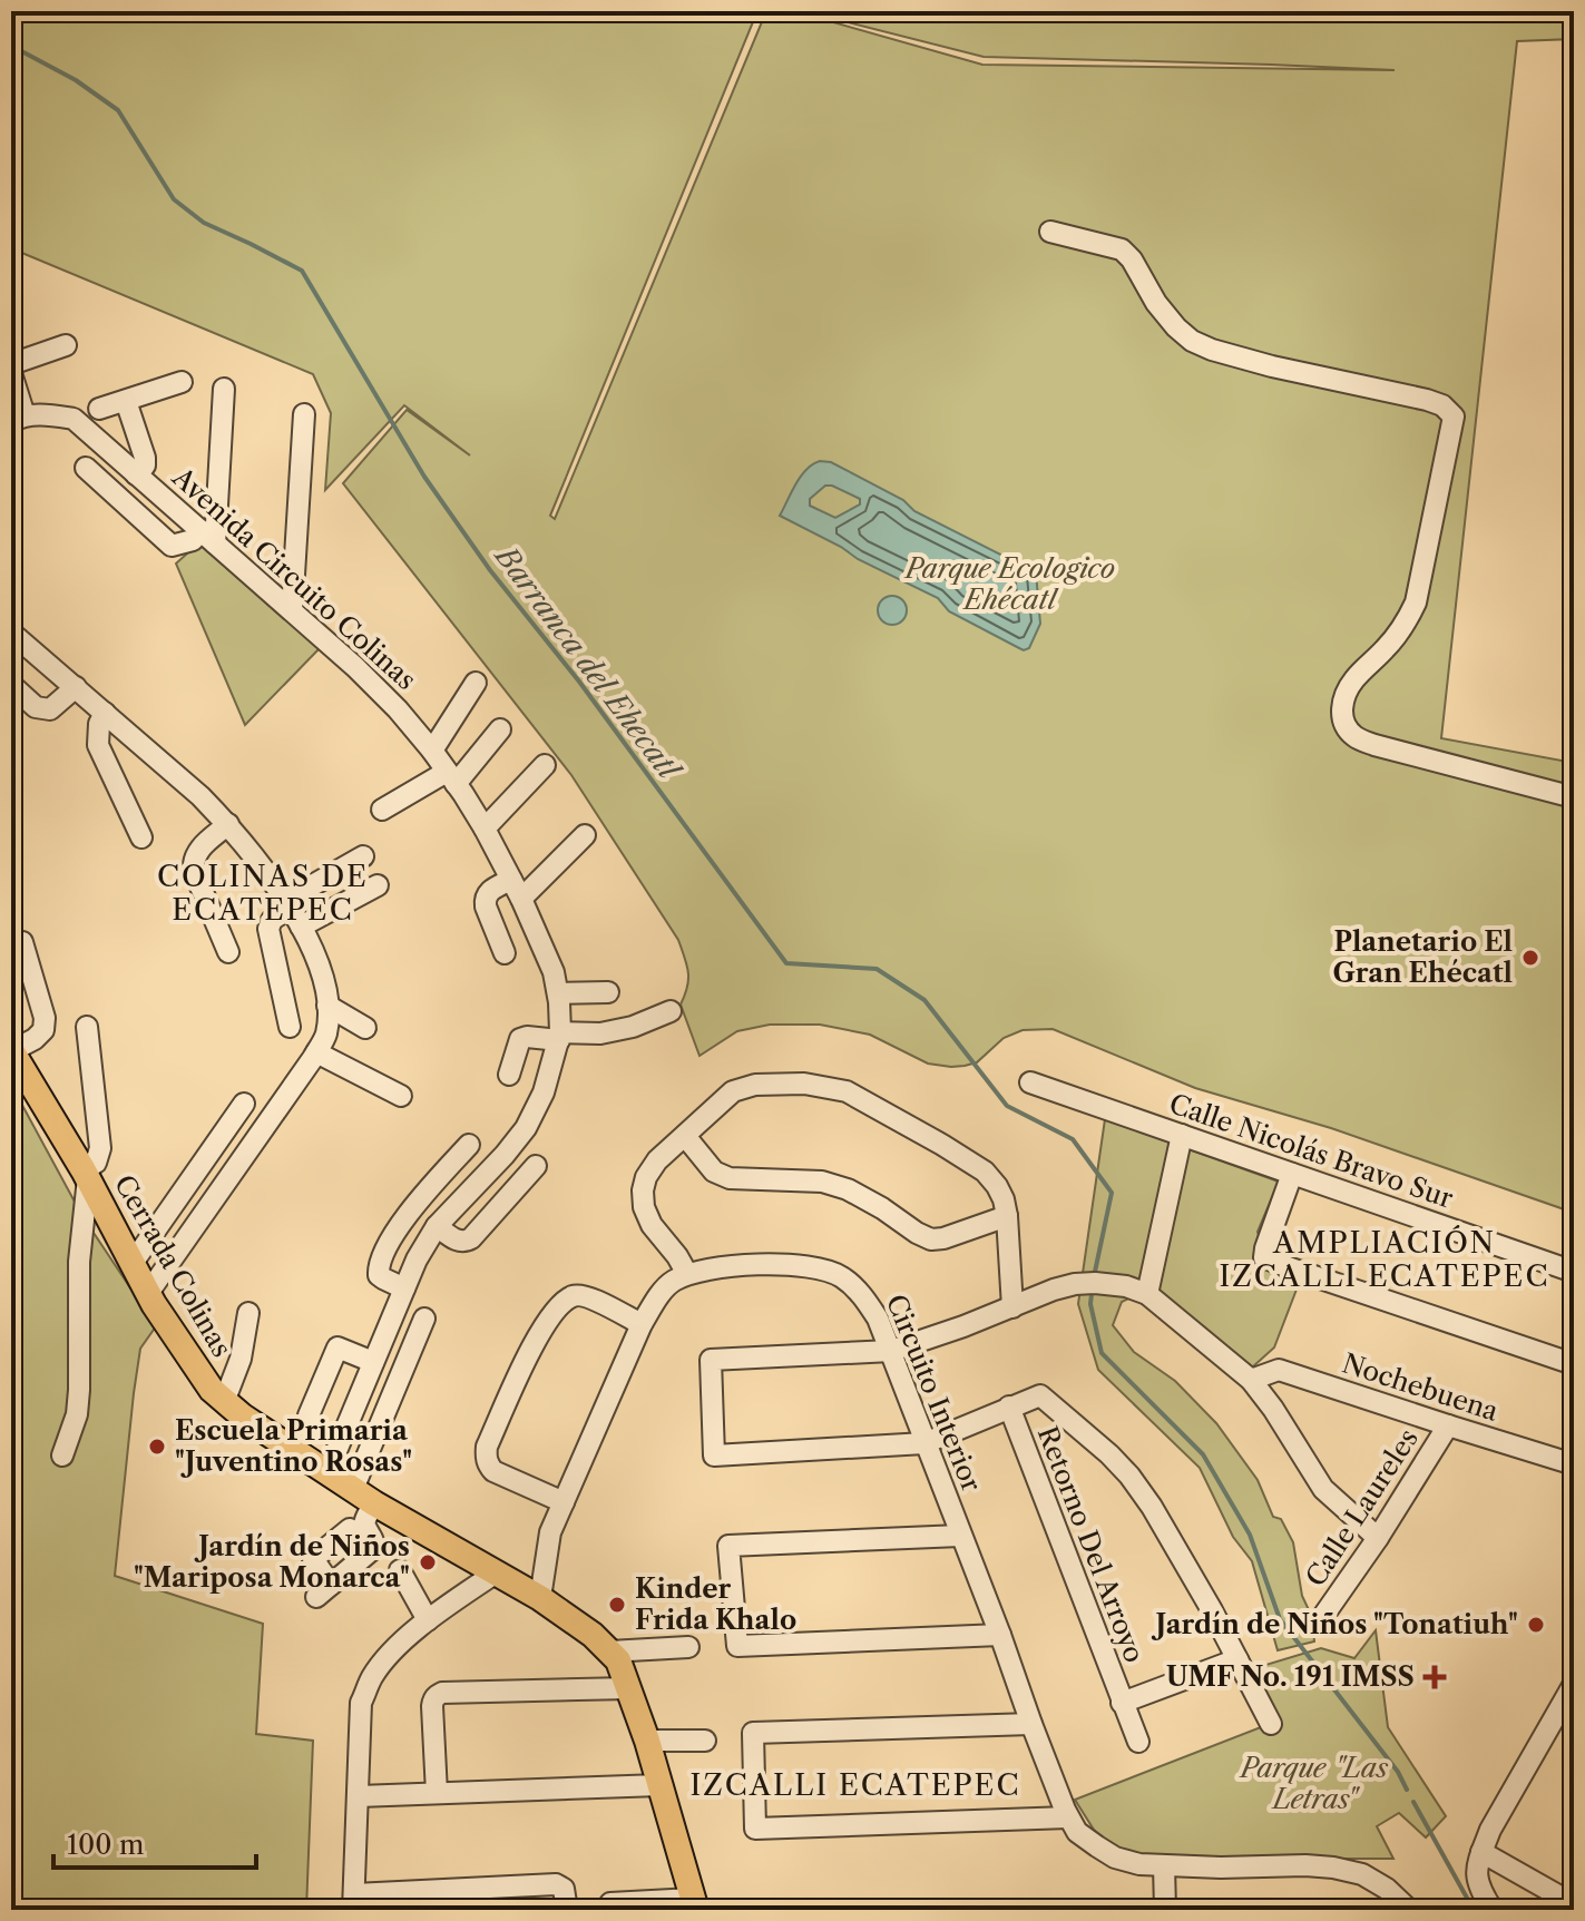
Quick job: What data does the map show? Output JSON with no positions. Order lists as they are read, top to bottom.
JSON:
{
  "streets": {
    "main road": ["Cerrada Colinas"],
    "street": [
      "Avenida Circuito Colinas",
      "Calle Nicolás Bravo Sur",
      "Nochebuena",
      "Circuito Interior",
      "Calle Laureles",
      "Retorno Del Arroyo"
    ]
  },
  "crossings": [
    ["Avenida Circuito Colinas", "Cerrada Colinas"],
    ["Nochebuena", "Calle Laureles"],
    ["Circuito Interior", "Retorno Del Arroyo"]
  ],
  "districts": ["COLINAS DE ECATEPEC", "AMPLIACIÓN IZCALLI ECATEPEC", "IZCALLI ECATEPEC"],
  "water": ["Barranca del Ehecatl"],
  "parks": ["Parque Ecologico Ehécatl", "Parque \"Las Letras\""],
  "places": {
    "other": [
      "Planetario El Gran Ehécatl",
      "Escuela Primaria \"Juventino Rosas\"",
      "Jardín de Niños \"Mariposa Monarca\"",
      "Kinder Frida Khalo",
      "Jardín de Niños \"Tonatiuh\""
    ],
    "health": ["UMF No. 191 IMSS"]
  },
  "scale_bar": "100 m"
}
